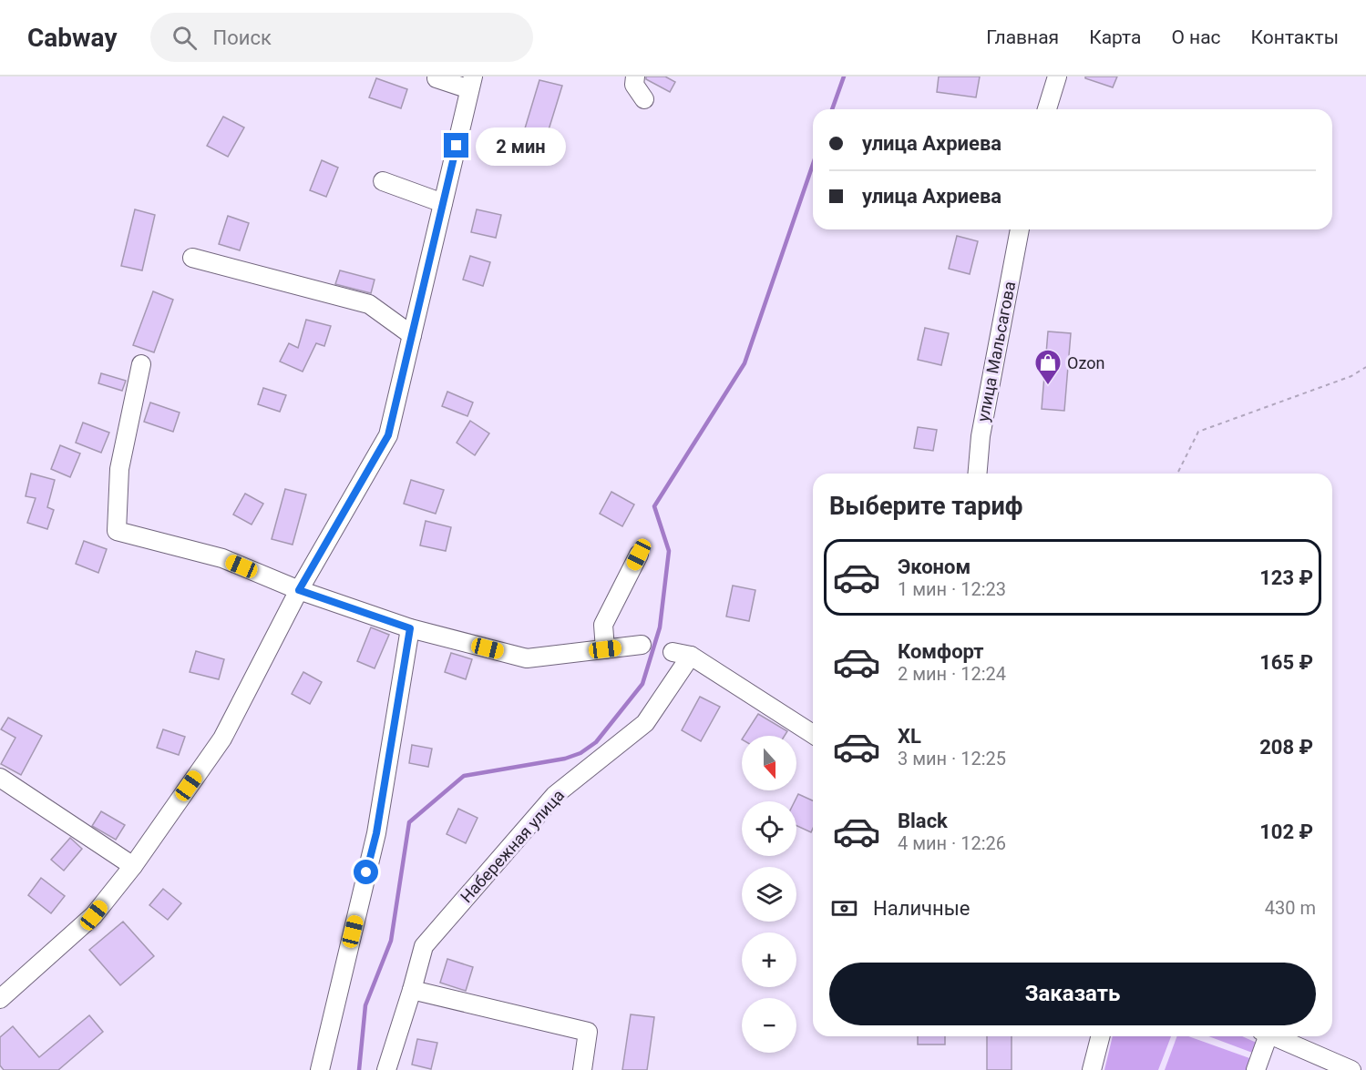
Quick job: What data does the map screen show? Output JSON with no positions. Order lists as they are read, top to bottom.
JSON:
{
  "streets": {
    "street": ["улица Мальсагова", "Набережная улица"]
  },
  "places": {
    "shop": ["Ozon"]
  },
  "north": "bottom",
  "page": {
    "header": "Cabway",
    "search": "Поиск",
    "nav": [
      "Главная",
      "Карта",
      "О нас",
      "Контакты"
    ],
    "banner": ["улица Ахриева", "улица Ахриева"],
    "bubble": "2 мин",
    "heading": "Выберите тариф",
    "list": [
      {
        "name": "Эконом",
        "note": "1 мин · 12:23",
        "value": "123 ₽"
      },
      {
        "name": "Комфорт",
        "note": "2 мин · 12:24",
        "value": "165 ₽"
      },
      {
        "name": "XL",
        "note": "3 мин · 12:25",
        "value": "208 ₽"
      },
      {
        "name": "Black",
        "note": "4 мин · 12:26",
        "value": "102 ₽"
      }
    ],
    "map_buttons": ["+", "−"],
    "pay": ["Наличные", "430 m"],
    "buttons": "Заказать"
  }
}
